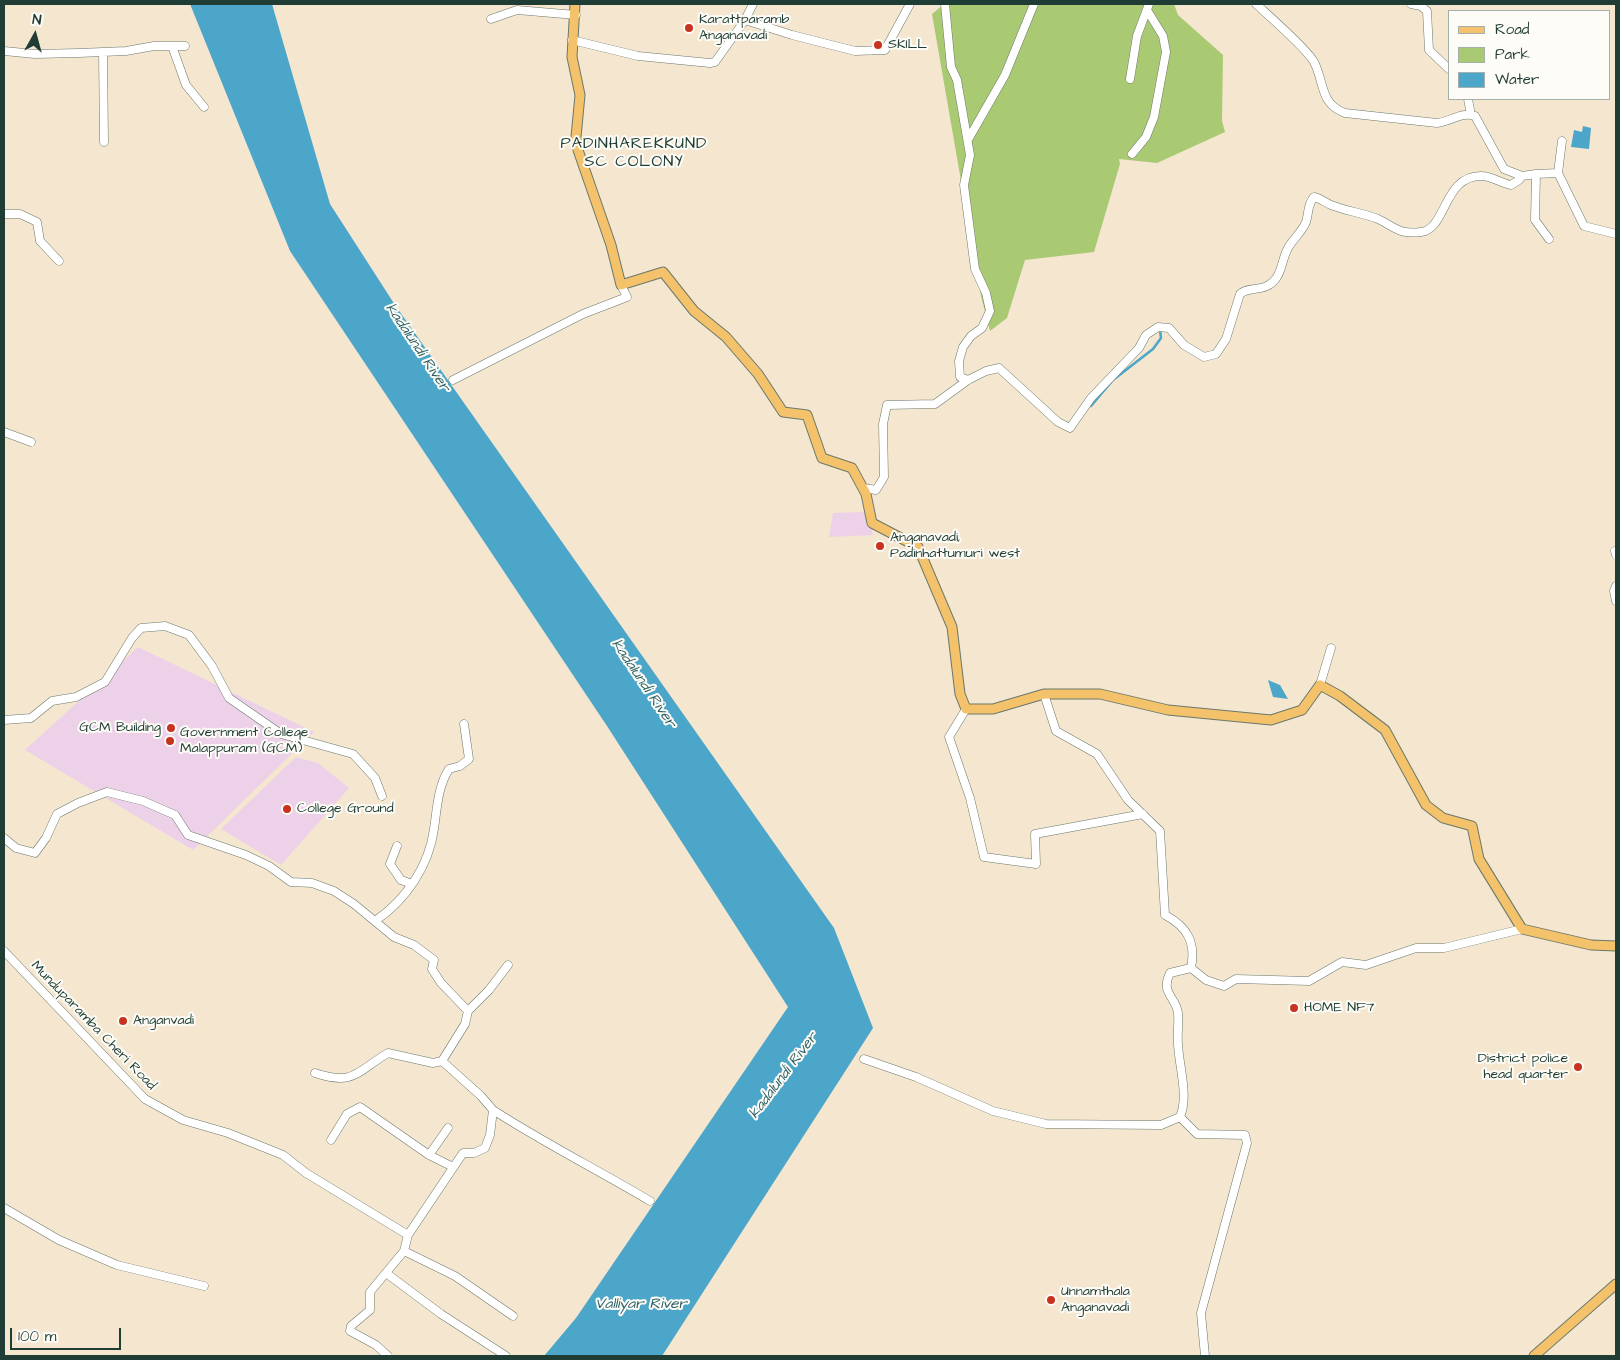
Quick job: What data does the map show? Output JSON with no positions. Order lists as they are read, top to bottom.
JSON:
{
  "streets": {
    "street": ["Munduparamba Cheri Road"]
  },
  "districts": ["PADINHAREKKUND SC COLONY"],
  "water": ["kadalundi River", "Valliyar River"],
  "places": [
    "Karattparamb Anganavadi",
    "SKILL",
    "Anganavadi, Padinhattumuri west",
    "GCM Building",
    "Government College Malappuram (GCM)",
    "College Ground",
    "HOME NF7",
    "Anganvadi",
    "District police head quarter",
    "Unnamthala Anganavadi"
  ],
  "legend": ["Road", "Park", "Water"],
  "scale_bar": "100 m",
  "north": "top"
}
